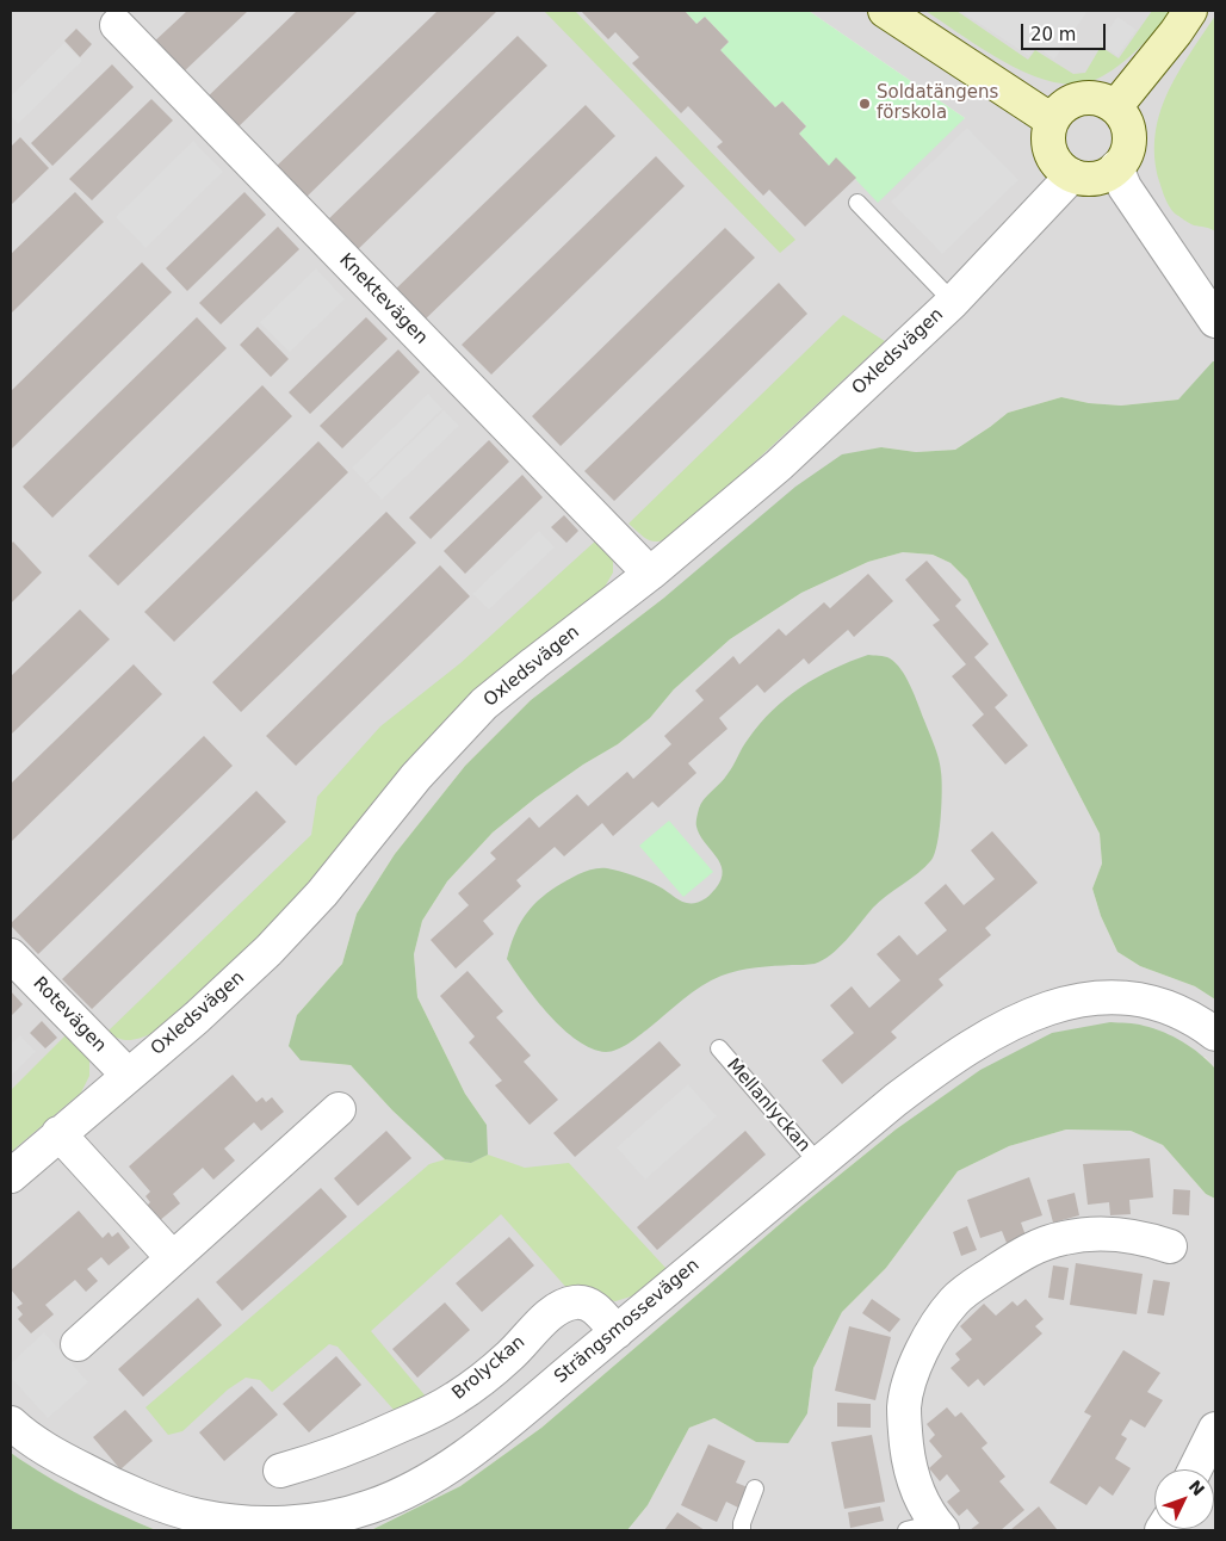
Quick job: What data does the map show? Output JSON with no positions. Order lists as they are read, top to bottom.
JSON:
{
  "streets": {
    "street": [
      "Knektevägen",
      "Oxledsvägen",
      "Rotevägen",
      "Strängsmossevägen",
      "Brolyckan"
    ],
    "lane": ["Mellanlyckan"]
  },
  "crossings": [
    ["Knektevägen", "Oxledsvägen"],
    ["Oxledsvägen", "Rotevägen"],
    ["Mellanlyckan", "Strängsmossevägen"],
    ["Strängsmossevägen", "Brolyckan"]
  ],
  "places": ["Soldatängens förskola"],
  "scale_bar": "20 m",
  "north": "top right"
}
